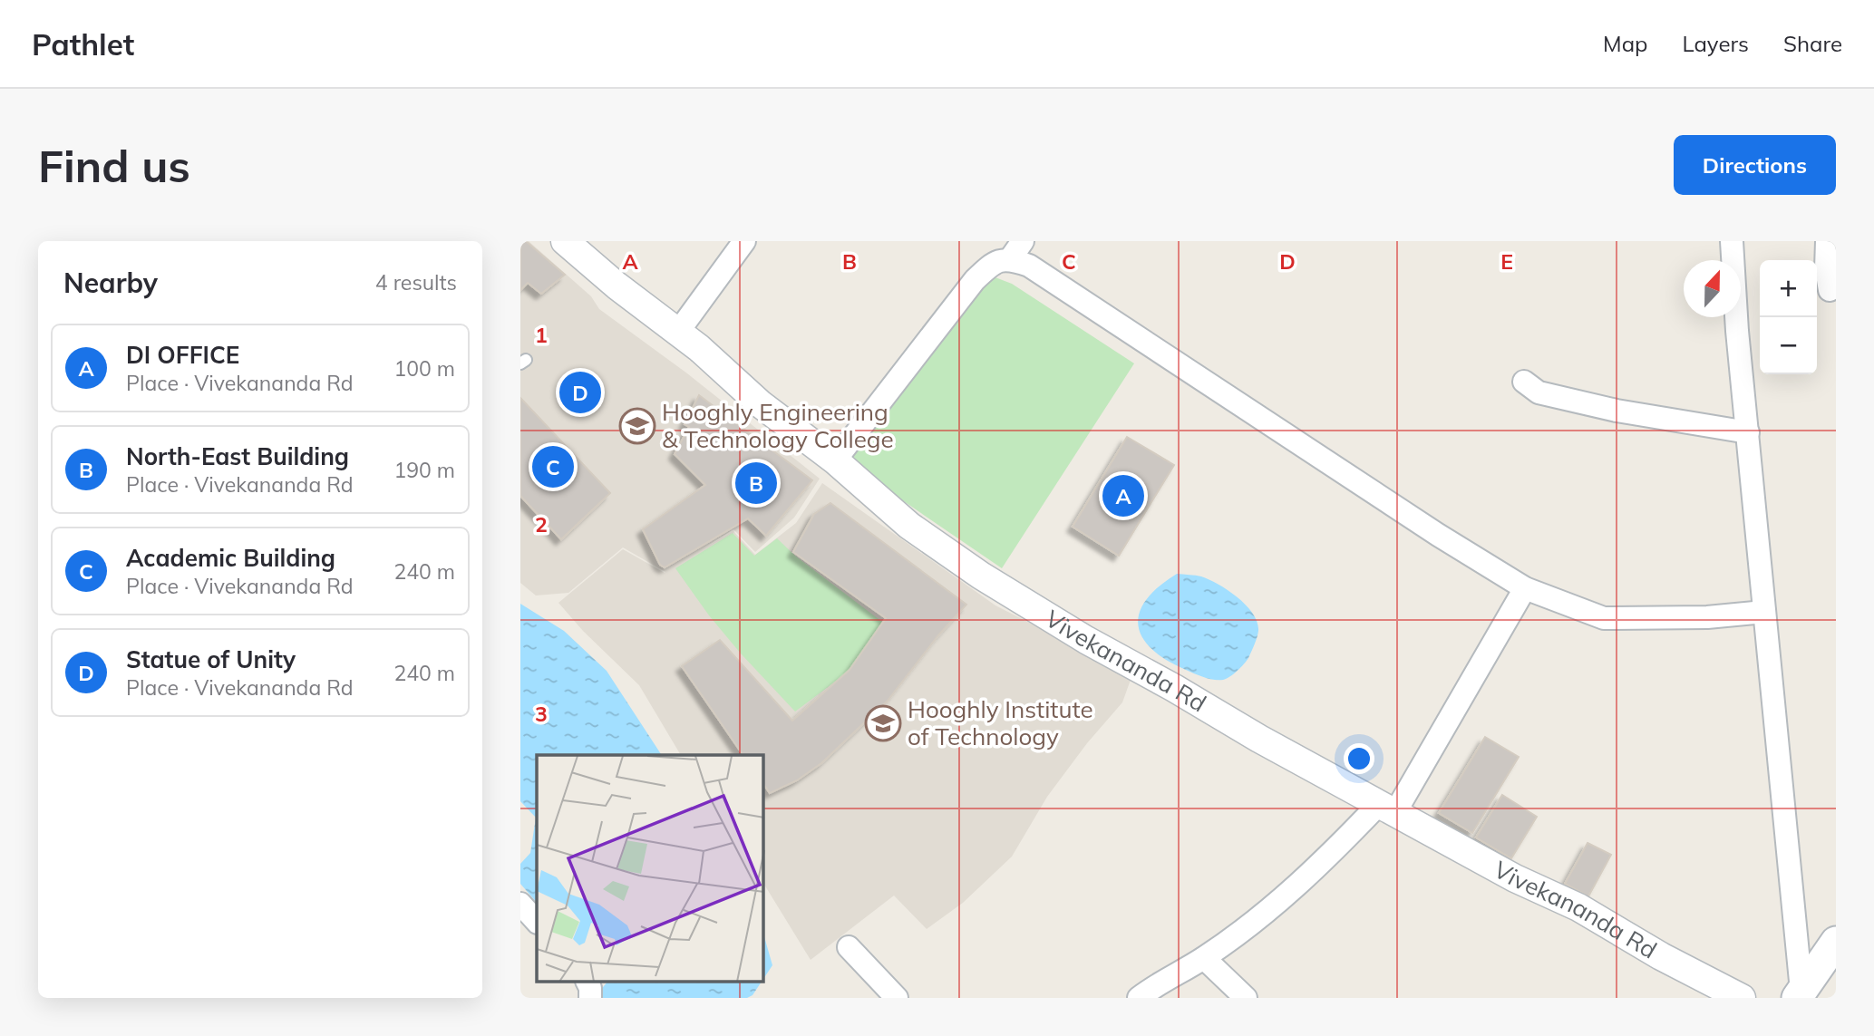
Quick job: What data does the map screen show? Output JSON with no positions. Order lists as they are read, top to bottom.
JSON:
{
  "streets": {
    "street": ["Vivekananda Rd"]
  },
  "places": {
    "school or university": ["Hooghly Engineering & Technology College", "Hooghly Institute of Technology"]
  },
  "north": "top",
  "page": {
    "header": "Pathlet",
    "nav": ["Map", "Layers", "Share"],
    "buttons": "Directions",
    "title": "Find us",
    "heading": ["Nearby", "4 results"],
    "map_buttons": ["+", "−"],
    "list": [
      {
        "mark": "A",
        "name": "DI OFFICE",
        "note": "Place · Vivekananda Rd",
        "value": "100 m"
      },
      {
        "mark": "B",
        "name": "North-East Building",
        "note": "Place · Vivekananda Rd",
        "value": "190 m"
      },
      {
        "mark": "C",
        "name": "Academic Building",
        "note": "Place · Vivekananda Rd",
        "value": "240 m"
      },
      {
        "mark": "D",
        "name": "Statue of Unity",
        "note": "Place · Vivekananda Rd",
        "value": "240 m"
      }
    ],
    "pins": [
      "D",
      "C",
      "B",
      "A"
    ]
  },
  "grid": {
    "columns": [
      "A",
      "B",
      "C",
      "D",
      "E"
    ],
    "rows": ["1", "2", "3"]
  }
}
